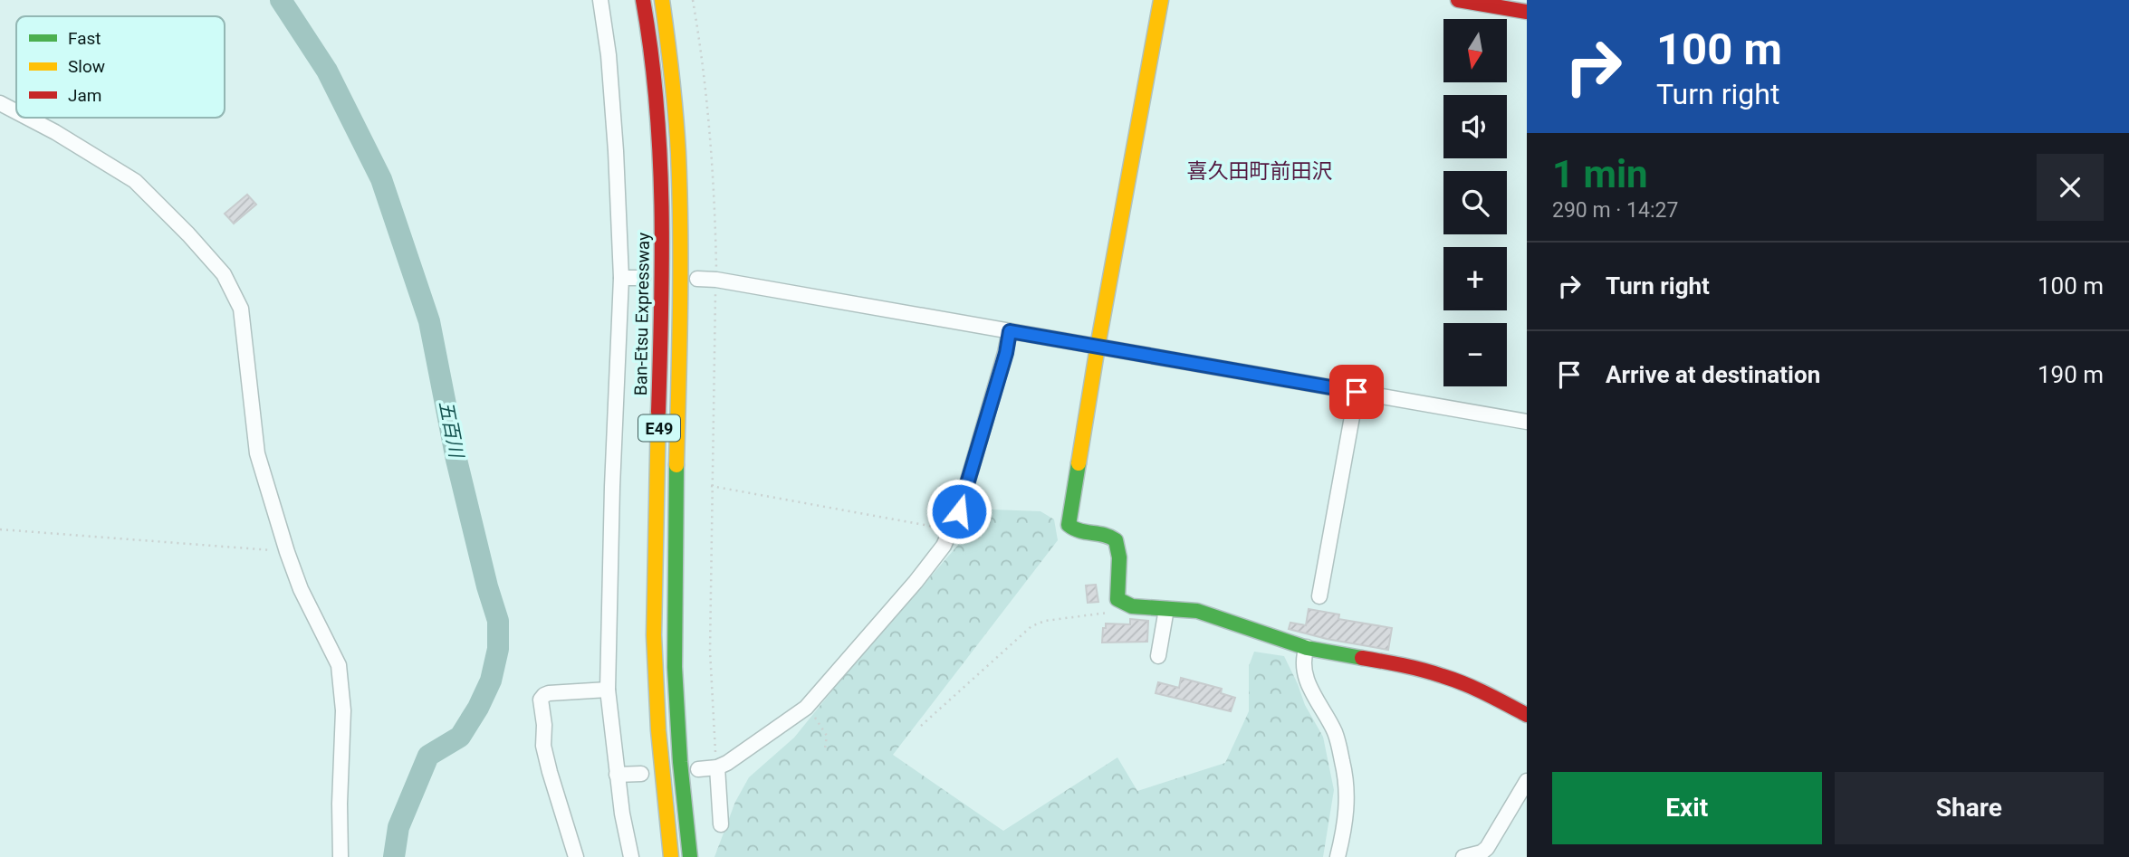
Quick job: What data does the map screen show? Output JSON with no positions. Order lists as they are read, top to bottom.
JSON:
{
  "streets": {
    "main road": ["Ban-Etsu Expressway", "E49"]
  },
  "districts": ["喜久田町前田沢"],
  "water": ["五百川"],
  "legend": ["Fast", "Slow", "Jam"],
  "north": "bottom",
  "page": {
    "turn": ["100 m", "Turn right"],
    "map_buttons": ["+", "−"],
    "heading": ["1 min", "290 m · 14:27"],
    "list": [
      {
        "name": "Turn right",
        "value": "100 m"
      },
      {
        "name": "Arrive at destination",
        "value": "190 m"
      }
    ],
    "buttons": ["Exit", "Share"]
  }
}
